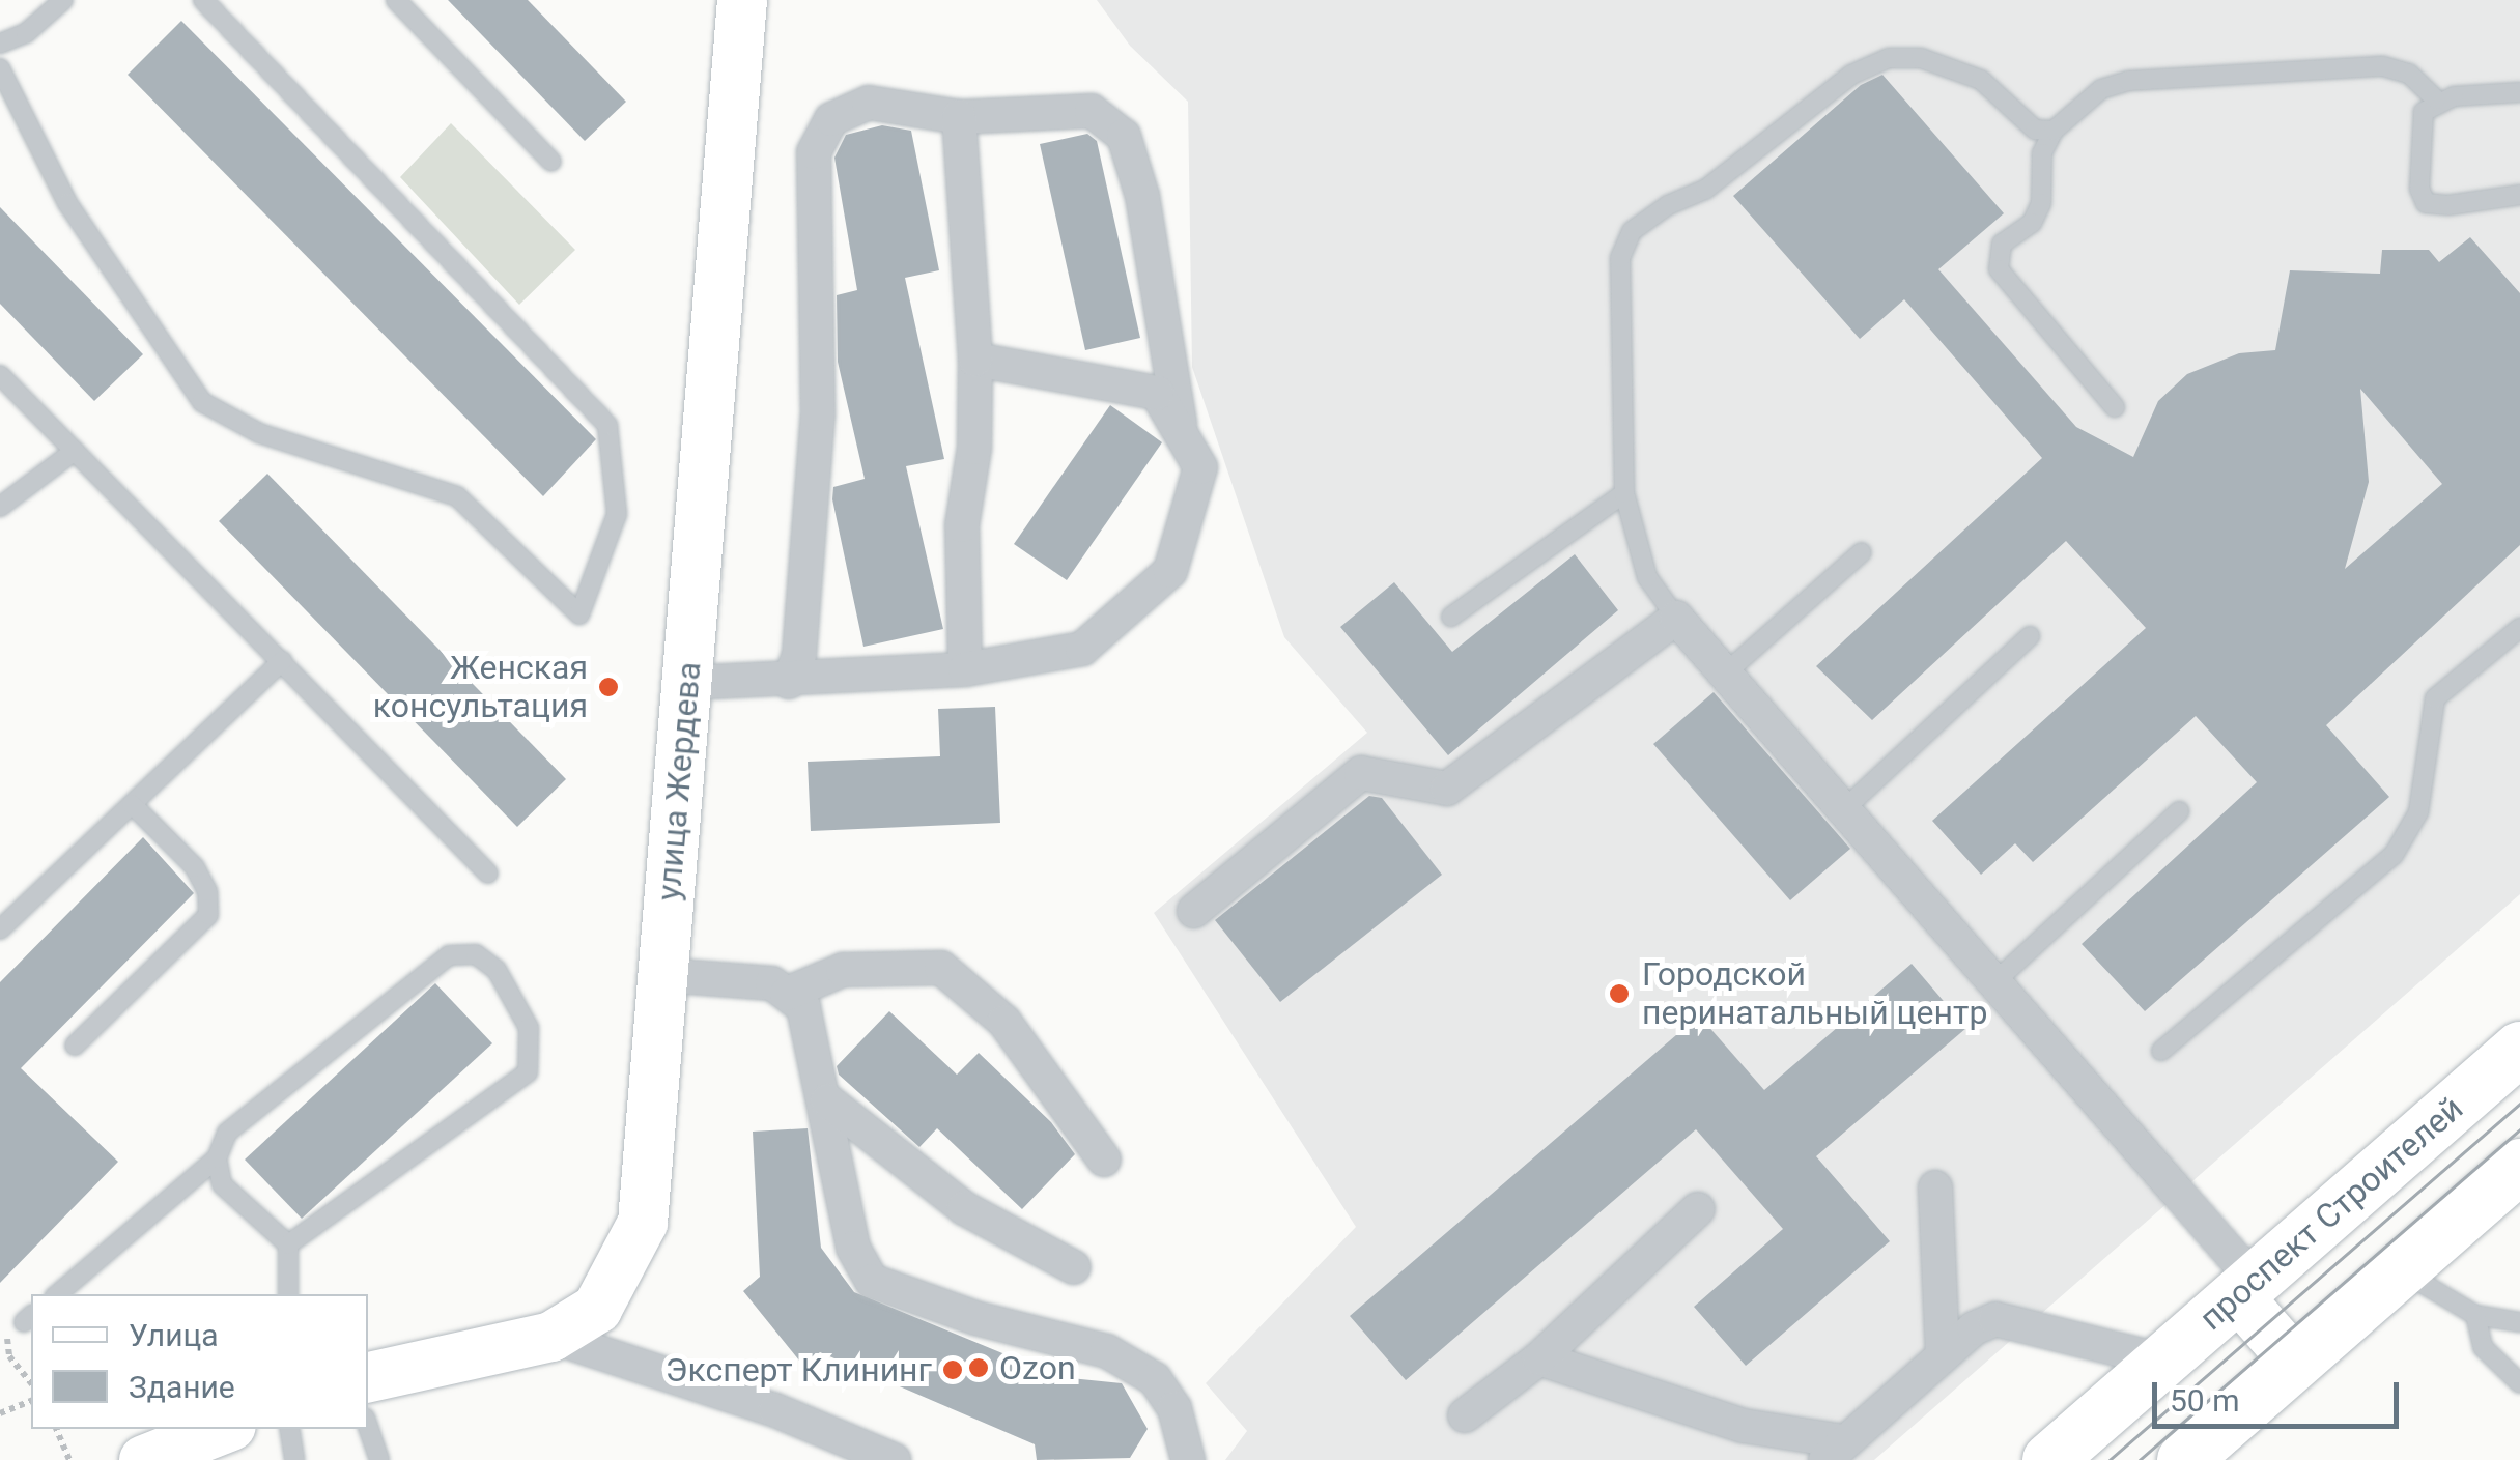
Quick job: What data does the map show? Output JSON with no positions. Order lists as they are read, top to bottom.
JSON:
{
  "streets": {
    "main road": ["улица Жердева", "проспект Строителей"]
  },
  "places": [
    "Женская консультация",
    "Городской перинатальный центр",
    "Ozon",
    "Эксперт Клининг"
  ],
  "legend": ["Улица", "Здание"],
  "scale_bar": "50 m"
}
